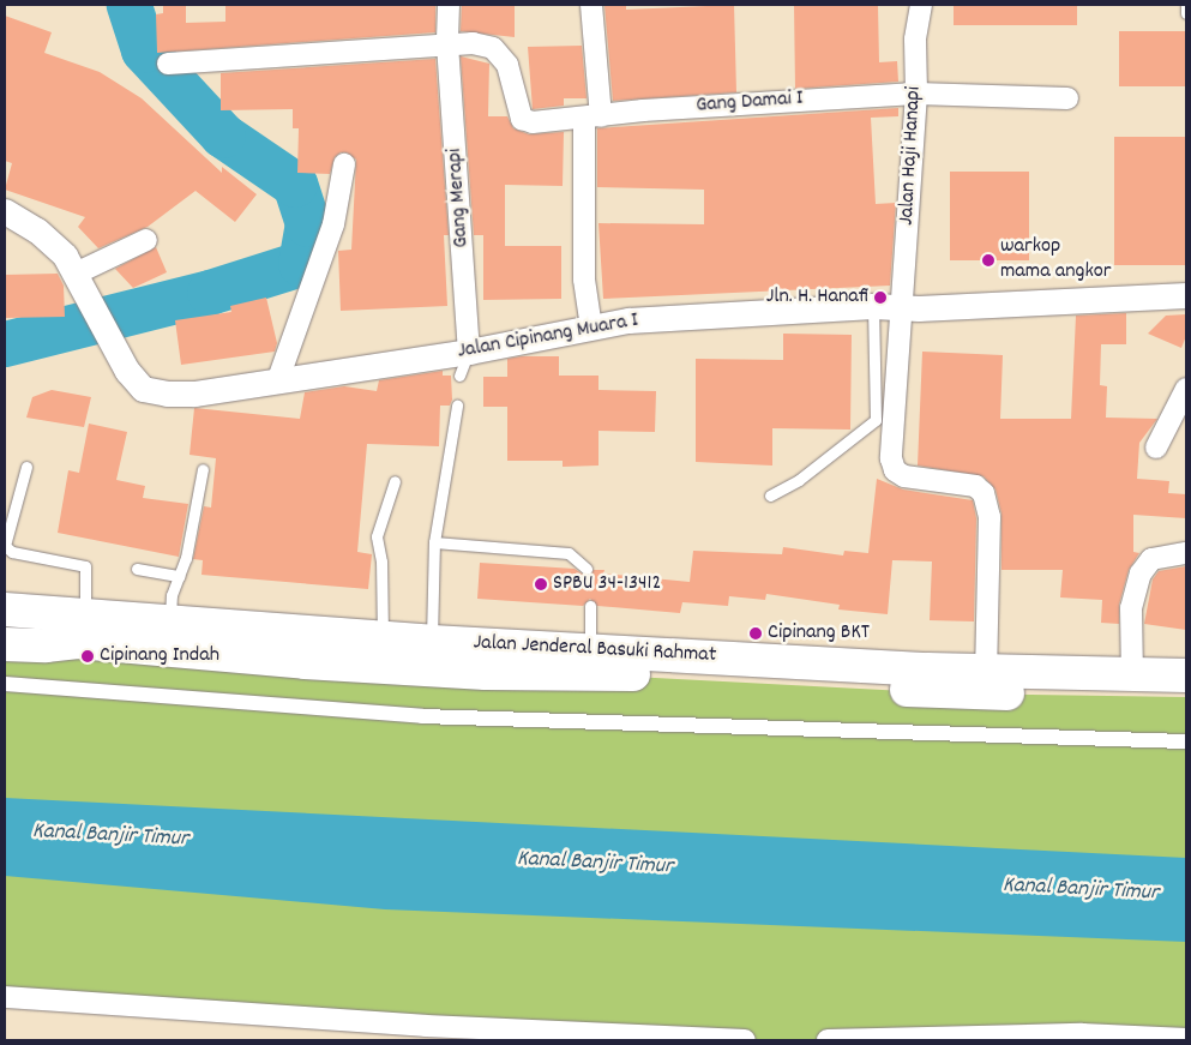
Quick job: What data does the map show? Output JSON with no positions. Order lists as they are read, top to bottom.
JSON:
{
  "streets": {
    "main road": ["Jalan Jenderal Basuki Rahmat"],
    "street": [
      "Gang Damai I",
      "Jalan Haji Hanapi",
      "Gang Merapi",
      "Jalan Cipinang Muara I"
    ]
  },
  "crossings": [
    ["Gang Damai I", "Jalan Haji Hanapi"],
    ["Gang Damai I", "Gang Merapi"],
    ["Jalan Haji Hanapi", "Jalan Cipinang Muara I"],
    ["Jalan Haji Hanapi", "Jalan Jenderal Basuki Rahmat"],
    ["Gang Merapi", "Jalan Cipinang Muara I"]
  ],
  "water": ["Kanal Banjir Timur"],
  "places": [
    "warkop mama angkor",
    "Jln. H. Hanafi",
    "SPBU 34-13412",
    "Cipinang BKT",
    "Cipinang Indah"
  ]
}
